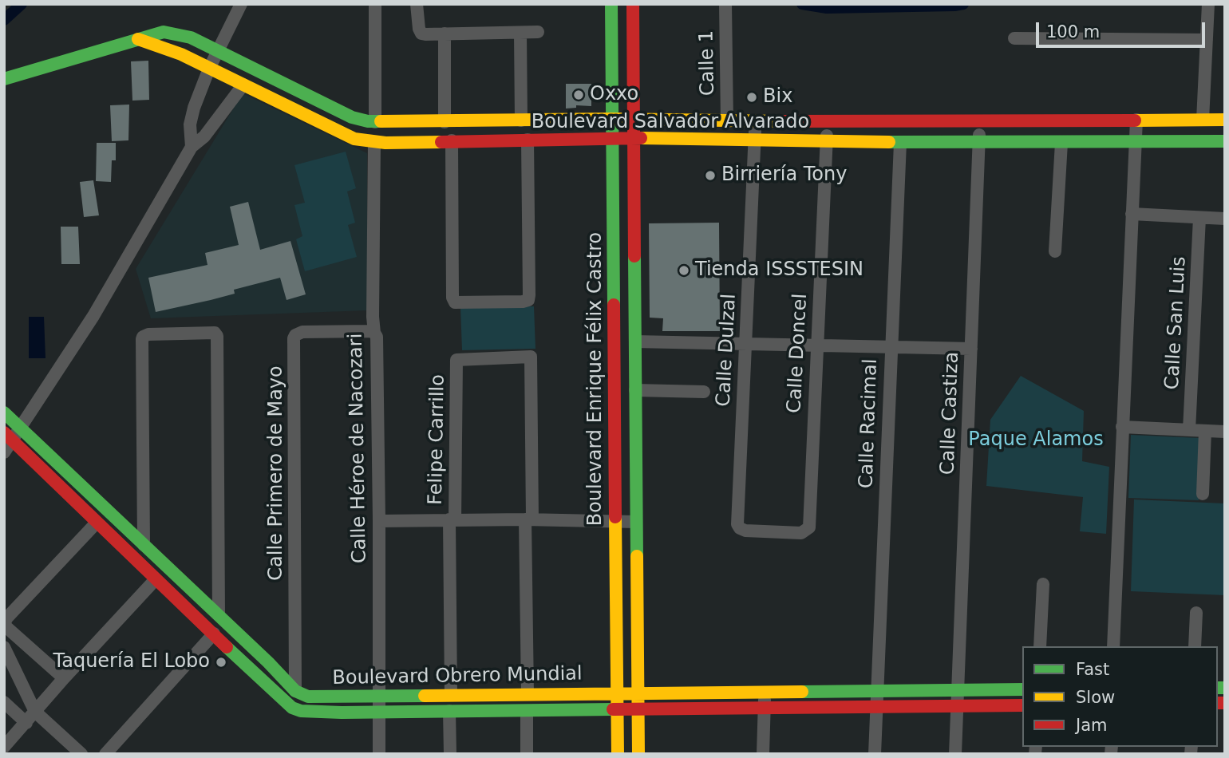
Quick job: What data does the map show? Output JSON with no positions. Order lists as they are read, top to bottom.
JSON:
{
  "streets": {
    "street": [
      "Calle 1",
      "Boulevard Salvador Alvarado",
      "Calle San Luis",
      "Calle Dulzal",
      "Calle Doncel",
      "Boulevard Enrique Félix Castro",
      "Calle Castiza",
      "Calle Racimal",
      "Felipe Carrillo",
      "Calle Héroe de Nacozari",
      "Calle Primero de Mayo",
      "Boulevard Obrero Mundial"
    ]
  },
  "crossings": [
    ["Calle 1", "Boulevard Salvador Alvarado"],
    ["Boulevard Salvador Alvarado", "Calle Dulzal"],
    ["Boulevard Salvador Alvarado", "Calle Doncel"],
    ["Boulevard Salvador Alvarado", "Boulevard Enrique Félix Castro"],
    ["Boulevard Salvador Alvarado", "Calle Castiza"],
    ["Boulevard Salvador Alvarado", "Calle Racimal"],
    ["Boulevard Salvador Alvarado", "Calle Héroe de Nacozari"],
    ["Calle Dulzal", "Calle Doncel"],
    ["Boulevard Enrique Félix Castro", "Boulevard Obrero Mundial"],
    ["Calle Castiza", "Boulevard Obrero Mundial"],
    ["Calle Racimal", "Boulevard Obrero Mundial"],
    ["Felipe Carrillo", "Boulevard Obrero Mundial"],
    ["Calle Héroe de Nacozari", "Calle Primero de Mayo"],
    ["Calle Héroe de Nacozari", "Boulevard Obrero Mundial"],
    ["Calle Primero de Mayo", "Boulevard Obrero Mundial"]
  ],
  "parks": ["Paque Alamos"],
  "places": [
    "Oxxo",
    "Bix",
    "Birriería Tony",
    "Tienda ISSSTESIN",
    "Taquería El Lobo"
  ],
  "legend": ["Fast", "Slow", "Jam"],
  "scale_bar": "100 m"
}
